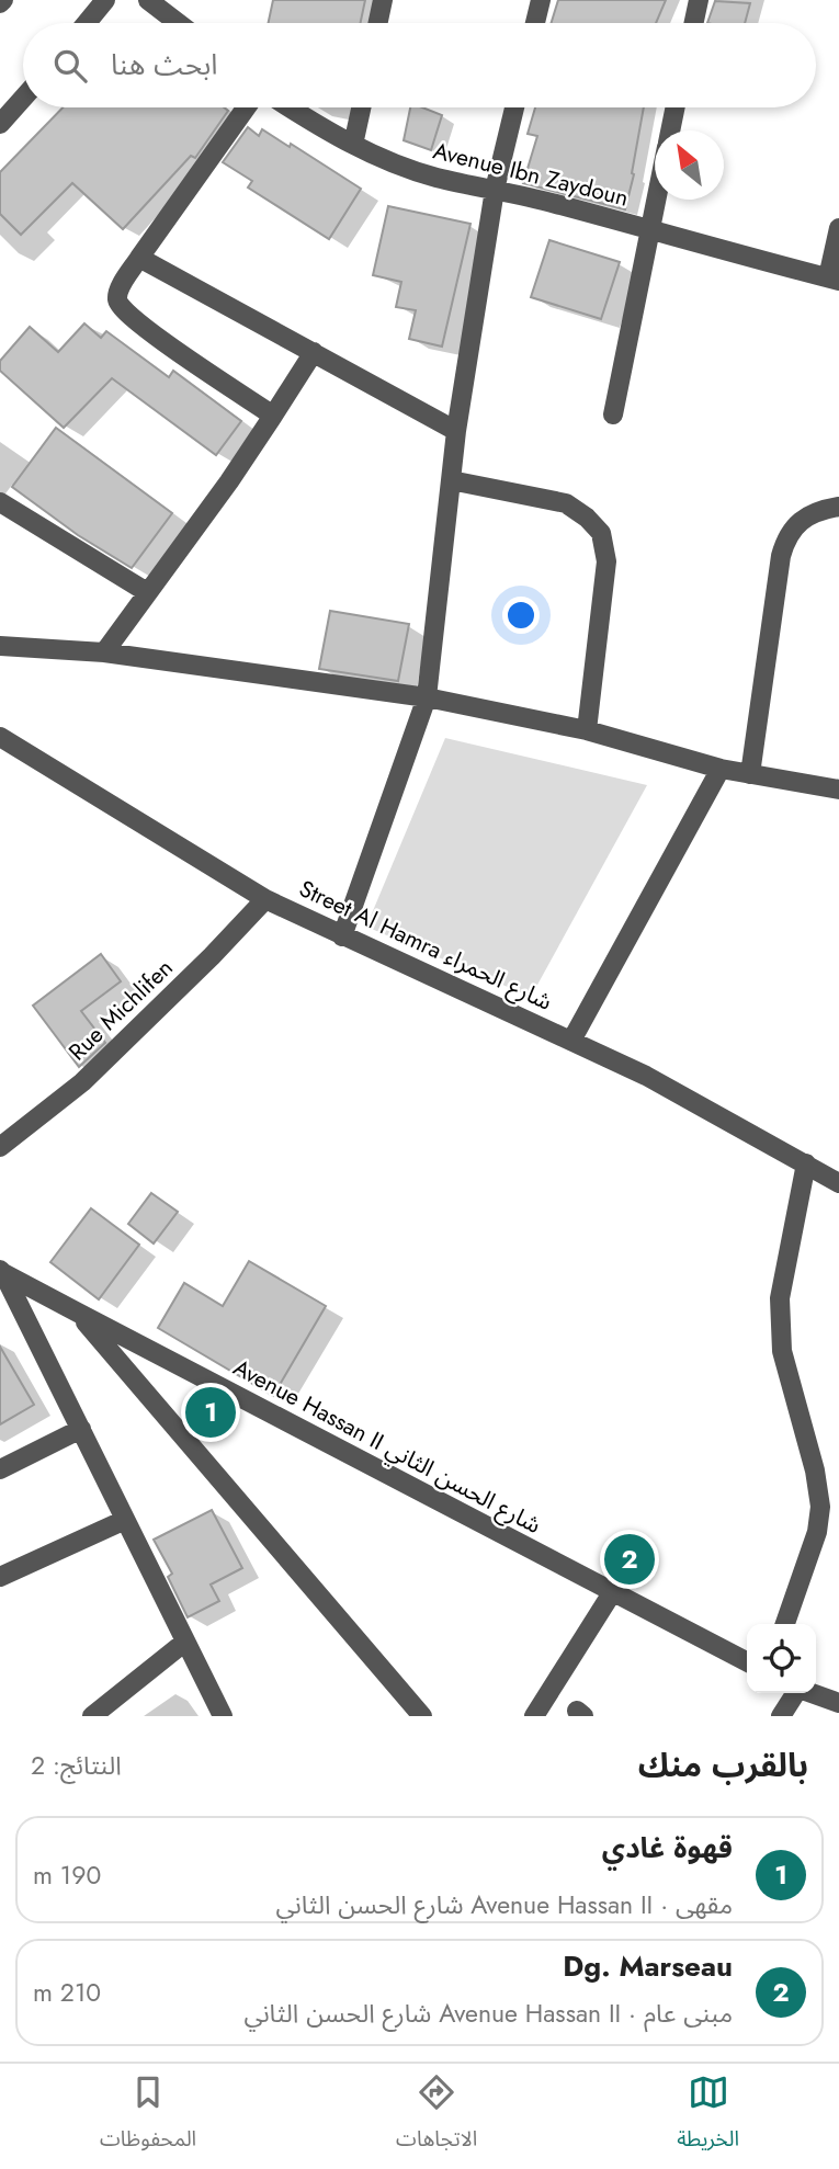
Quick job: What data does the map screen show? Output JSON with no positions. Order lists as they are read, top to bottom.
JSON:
{
  "streets": {
    "street": [
      "Avenue Ibn Zaydoun",
      "Street Al Hamra شارع الحمراء",
      "Rue Michlifen",
      "Avenue Hassan II شارع الحسن الثاني"
    ]
  },
  "crossings": [
    ["Street Al Hamra شارع الحمراء", "Rue Michlifen"]
  ],
  "north": "top left",
  "page": {
    "search": "ابحث هنا",
    "pins": ["1", "2"],
    "heading": ["بالقرب منك", "النتائج: 2"],
    "list": [
      {
        "mark": "1",
        "name": "قهوة غادي",
        "note": "مقهى · Avenue Hassan II شارع الحسن الثاني",
        "value": "190 m"
      },
      {
        "mark": "2",
        "name": "Dg. Marseau",
        "note": "مبنى عام · Avenue Hassan II شارع الحسن الثاني",
        "value": "210 m"
      }
    ],
    "nav": ["الخريطة", "الاتجاهات", "المحفوظات"]
  }
}
